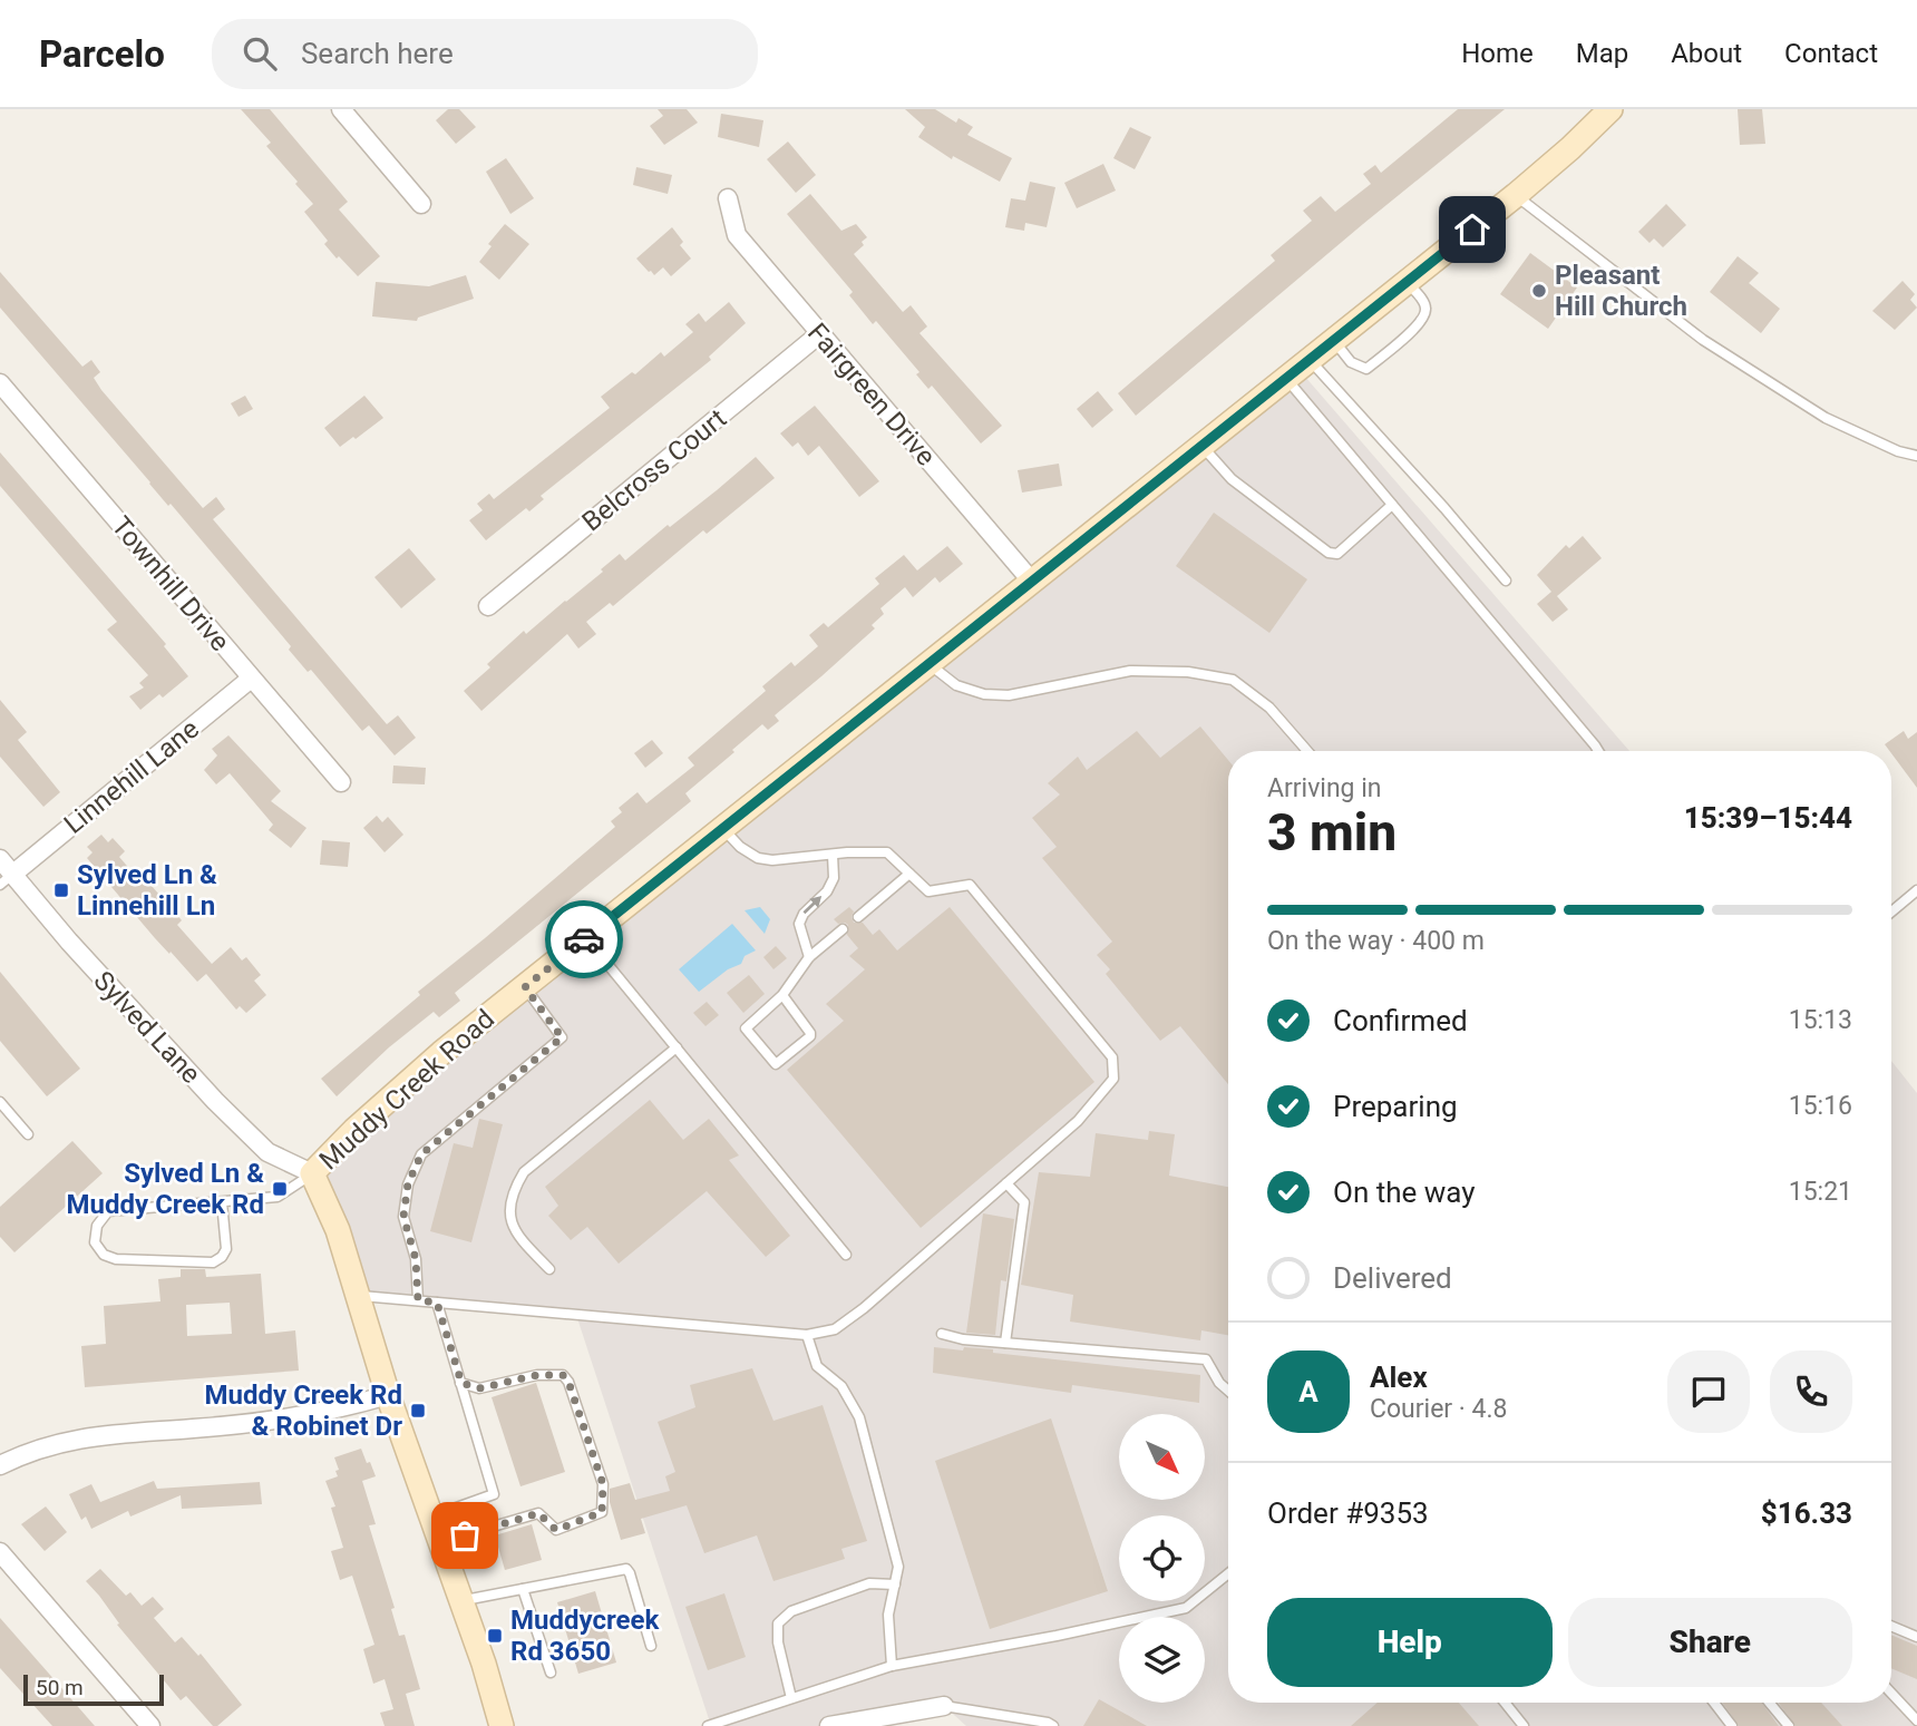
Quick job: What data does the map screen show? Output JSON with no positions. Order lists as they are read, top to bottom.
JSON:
{
  "streets": {
    "street": [
      "Fairgreen Drive",
      "Belcross Court",
      "Townhill Drive",
      "Linnehill Lane",
      "Sylved Lane",
      "Muddy Creek Road"
    ]
  },
  "crossings": [
    ["Fairgreen Drive", "Belcross Court"],
    ["Fairgreen Drive", "Muddy Creek Road"],
    ["Townhill Drive", "Linnehill Lane"],
    ["Linnehill Lane", "Sylved Lane"],
    ["Sylved Lane", "Muddy Creek Road"]
  ],
  "places": {
    "other": ["Pleasant Hill Church"],
    "transit": [
      "Sylved Ln & Linnehill Ln",
      "Sylved Ln & Muddy Creek Rd",
      "Muddy Creek Rd & Robinet Dr",
      "Muddycreek Rd 3650"
    ]
  },
  "scale_bar": "50 m",
  "north": "bottom right",
  "page": {
    "header": "Parcelo",
    "search": "Search here",
    "nav": [
      "Home",
      "Map",
      "About",
      "Contact"
    ],
    "heading": ["3 min", "Arriving in", "15:39–15:44"],
    "panel": [
      "Alex",
      "Courier · 4.8",
      "Order #9353",
      "$16.33"
    ],
    "bar": "On the way · 400 m",
    "list": [
      ["Confirmed", "15:13"],
      ["Preparing", "15:16"],
      ["On the way", "15:21"],
      "Delivered"
    ],
    "round": "A",
    "buttons": ["Help", "Share"],
    "scale": "50 m"
  }
}
